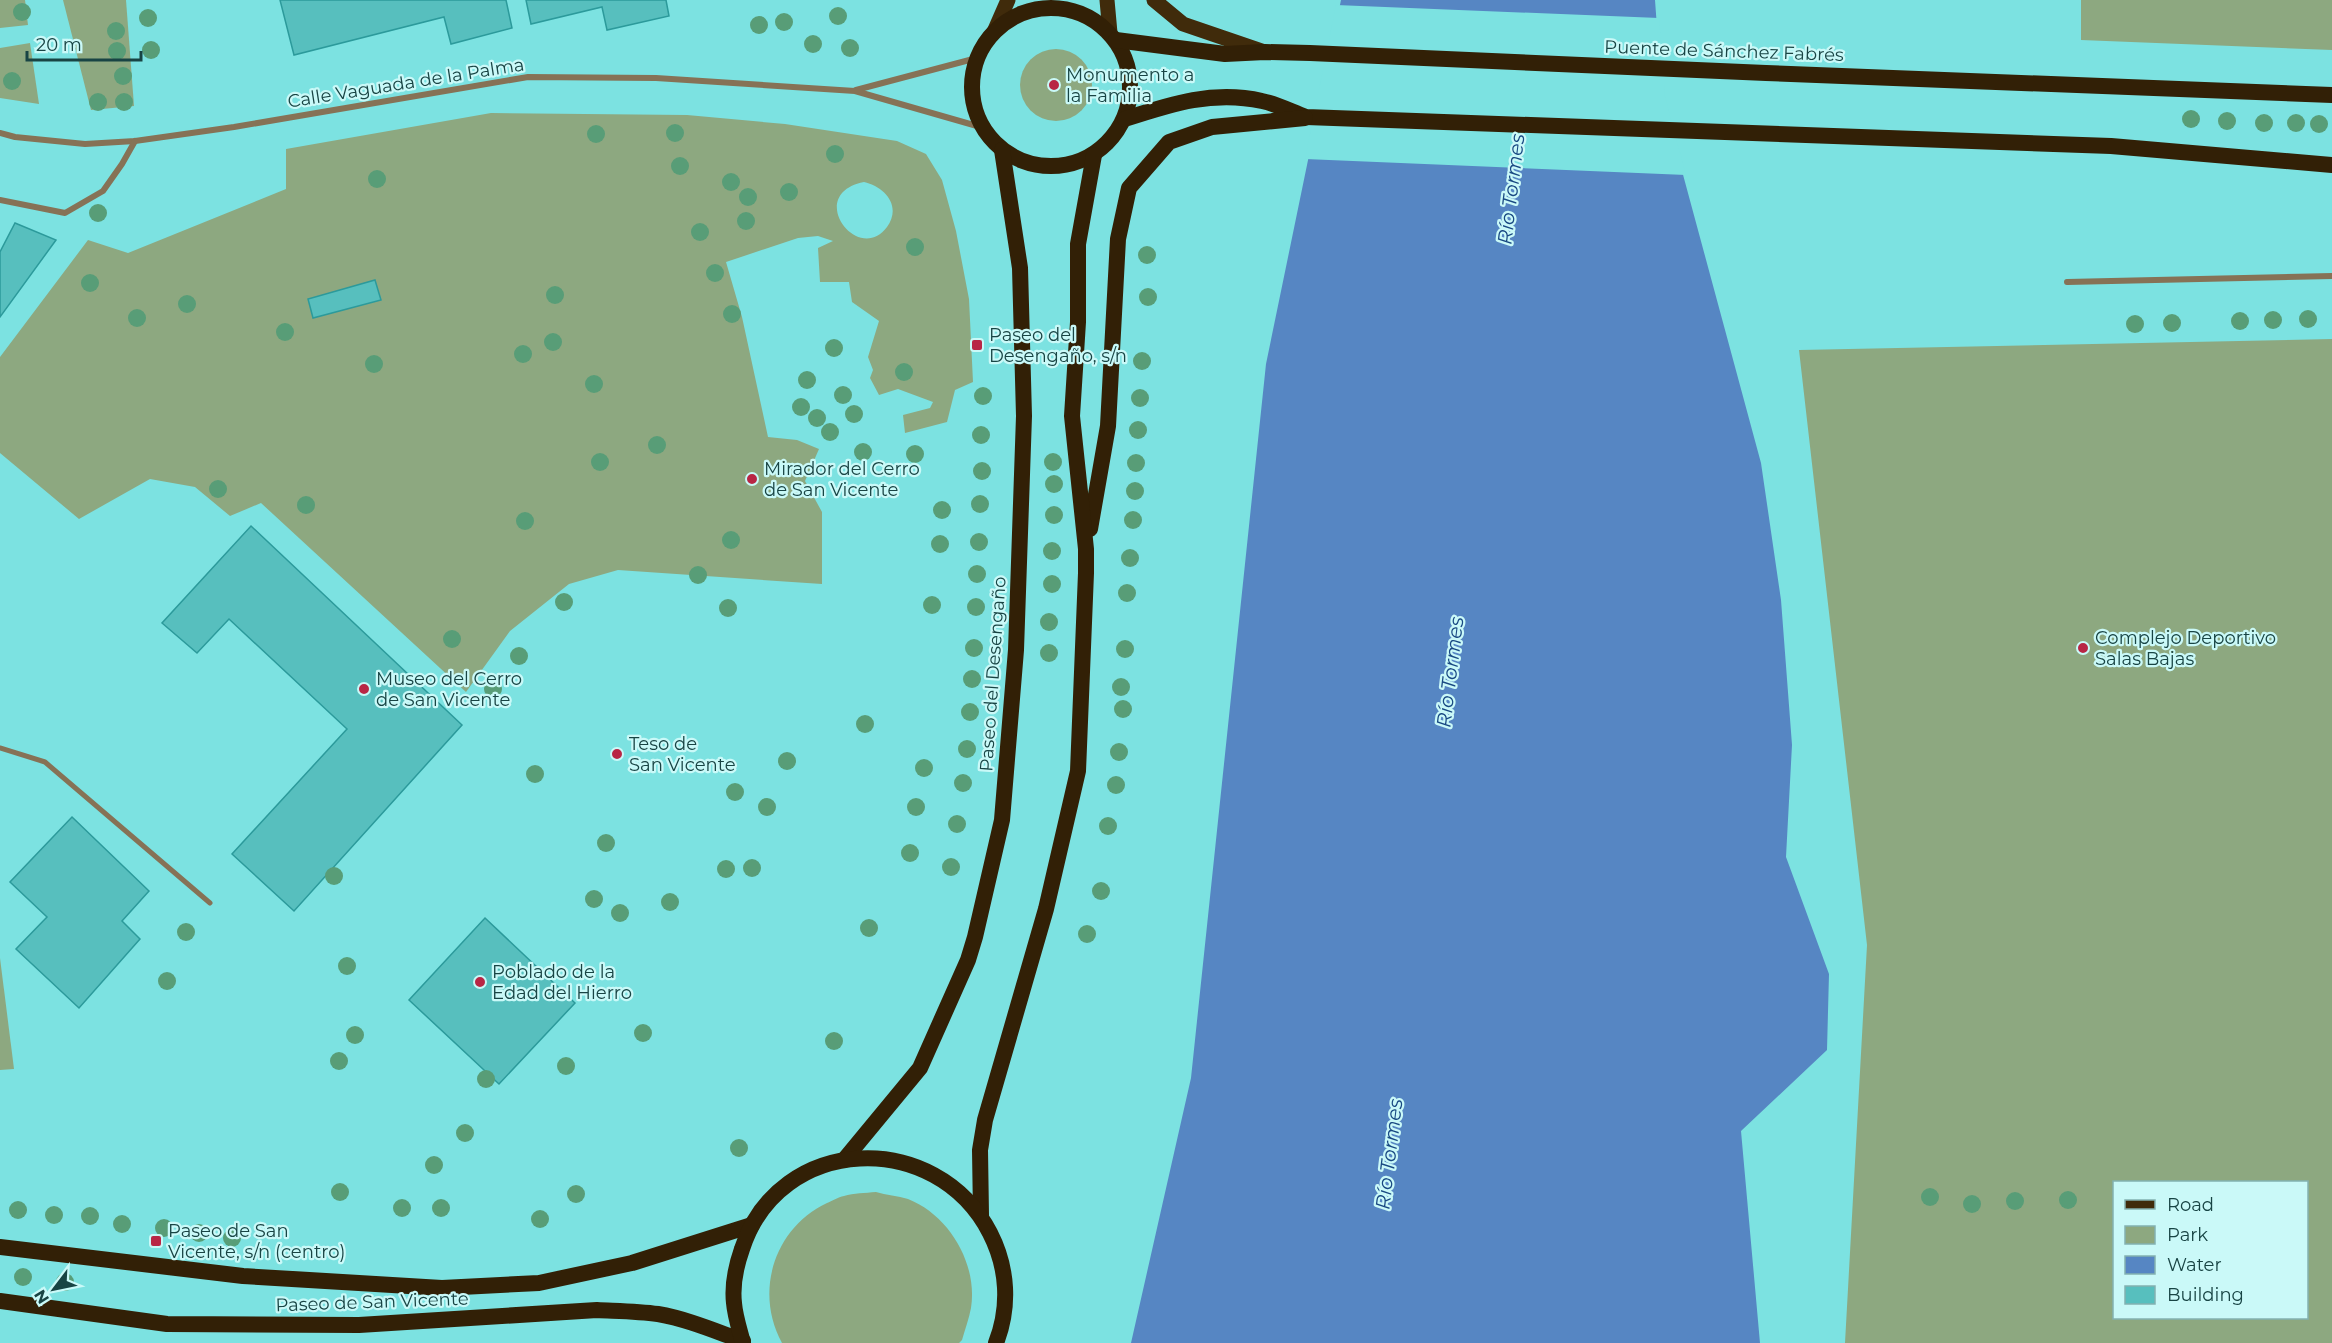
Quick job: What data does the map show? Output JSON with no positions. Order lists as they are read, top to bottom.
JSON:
{
  "streets": {
    "highway": ["Puente de Sánchez Fabrés", "Paseo del Desengaño", "Paseo de San Vicente"],
    "street": ["Calle Vaguada de la Palma"]
  },
  "crossings": [
    ["Puente de Sánchez Fabrés", "Calle Vaguada de la Palma"],
    ["Puente de Sánchez Fabrés", "Paseo del Desengaño"],
    ["Calle Vaguada de la Palma", "Paseo del Desengaño"]
  ],
  "water": ["Río Tormes"],
  "places": {
    "other": [
      "Monumento a la Familia",
      "Mirador del Cerro de San Vicente",
      "Complejo Deportivo Salas Bajas",
      "Museo del Cerro de San Vicente",
      "Teso de San Vicente",
      "Poblado de la Edad del Hierro"
    ],
    "transit": ["Paseo del Desengaño, s/n", "Paseo de San Vicente, s/n (centro)"]
  },
  "legend": [
    "Road",
    "Park",
    "Water",
    "Building"
  ],
  "scale_bar": "20 m",
  "north": "bottom left"
}
